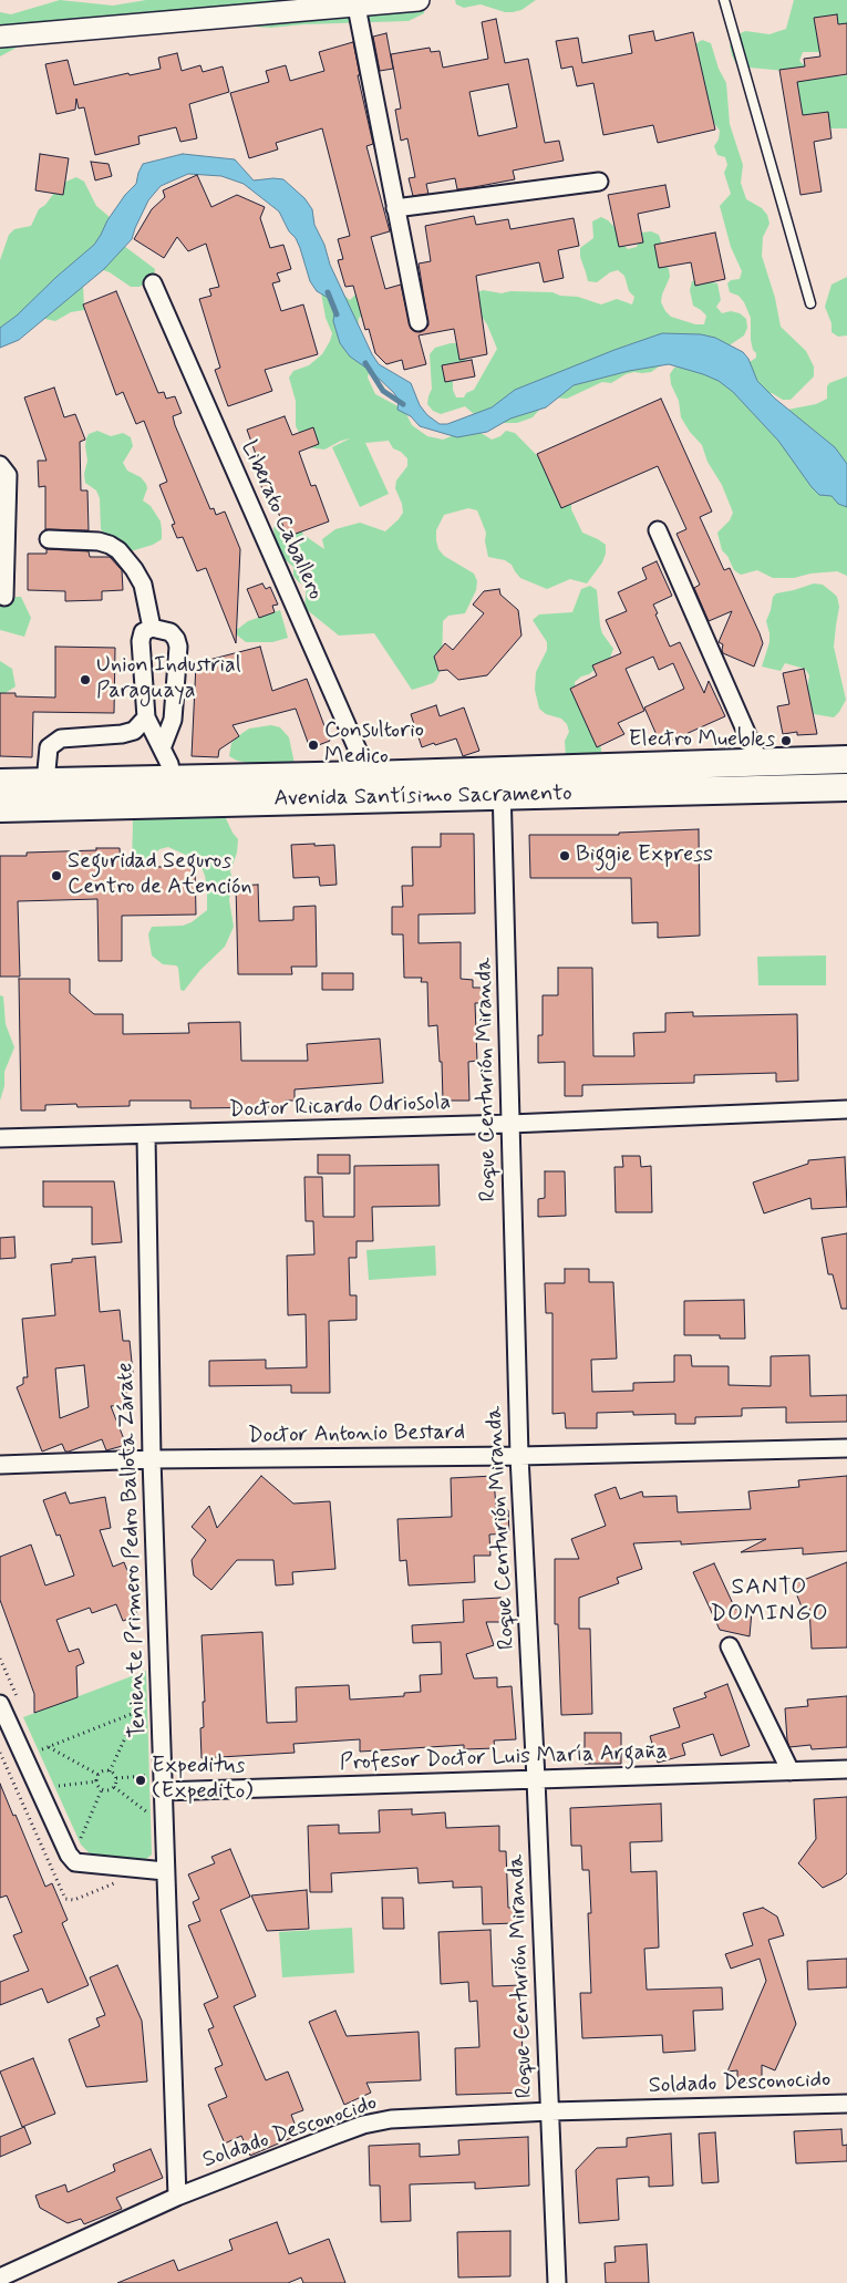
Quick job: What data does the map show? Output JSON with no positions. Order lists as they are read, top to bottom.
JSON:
{
  "streets": {
    "main road": ["Avenida Santísimo Sacramento"],
    "street": [
      "Liberato Caballero",
      "Roque Centurión Miranda",
      "Doctor Ricardo Odriosola",
      "Doctor Antonio Bestard",
      "Teniente Primero Pedro Ballota Zárate",
      "Profesor Doctor Luis María Argaña",
      "Soldado Desconocido"
    ]
  },
  "crossings": [
    ["Liberato Caballero", "Avenida Santísimo Sacramento"],
    ["Avenida Santísimo Sacramento", "Roque Centurión Miranda"],
    ["Roque Centurión Miranda", "Doctor Ricardo Odriosola"],
    ["Roque Centurión Miranda", "Doctor Antonio Bestard"],
    ["Roque Centurión Miranda", "Profesor Doctor Luis María Argaña"],
    ["Roque Centurión Miranda", "Soldado Desconocido"],
    ["Doctor Ricardo Odriosola", "Teniente Primero Pedro Ballota Zárate"],
    ["Doctor Antonio Bestard", "Teniente Primero Pedro Ballota Zárate"],
    ["Teniente Primero Pedro Ballota Zárate", "Profesor Doctor Luis María Argaña"],
    ["Teniente Primero Pedro Ballota Zárate", "Soldado Desconocido"]
  ],
  "districts": ["SANTO DOMINGO"],
  "places": [
    "Union Industrial Paraguaya",
    "Electro Muebles",
    "Consultorio Medico",
    "Biggie Express",
    "Seguridad Seguros Centro de Atención",
    "Expeditus (Expedito)"
  ]
}
